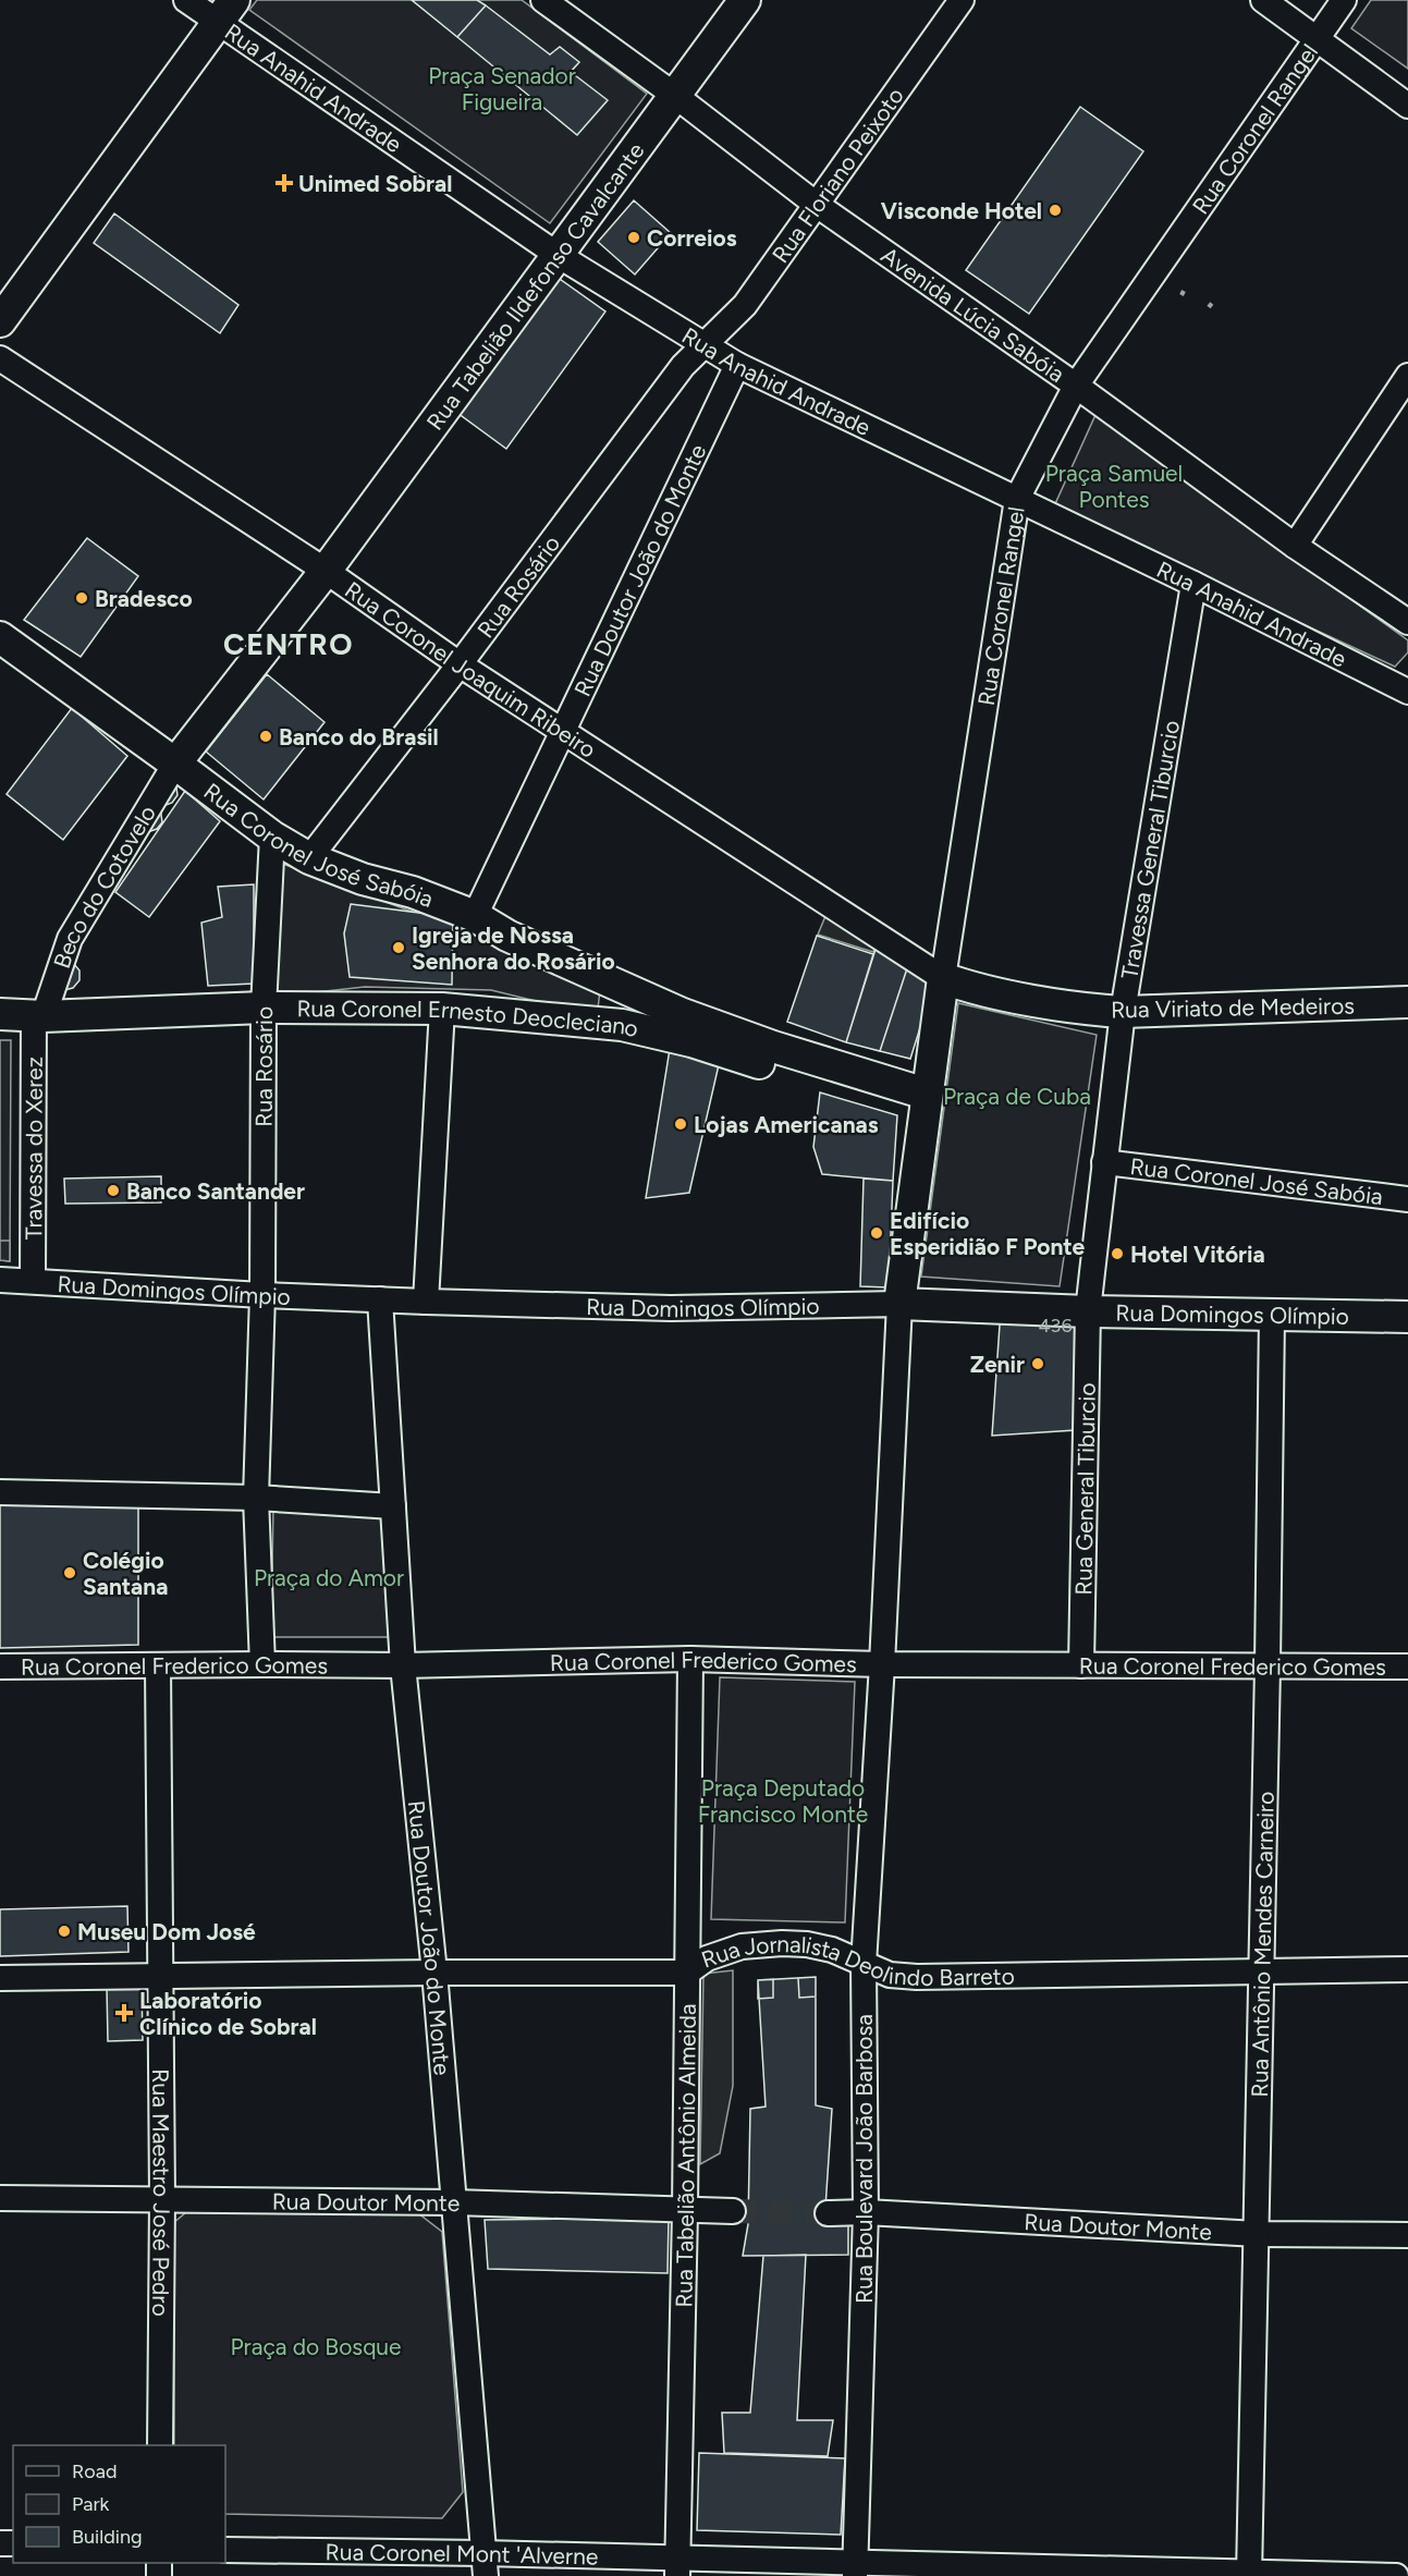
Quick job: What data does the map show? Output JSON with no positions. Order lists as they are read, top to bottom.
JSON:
{
  "streets": {
    "main road": [
      "Rua Coronel Rangel",
      "Rua Tabelião Ildefonso Cavalcante",
      "Rua Coronel José Sabóia",
      "Rua Viriato de Medeiros",
      "Rua Coronel Ernesto Deocleciano",
      "Rua Domingos Olímpio"
    ],
    "street": [
      "Rua Anahid Andrade",
      "Rua Floriano Peixoto",
      "Avenida Lúcia Sabóia",
      "Rua Doutor João do Monte",
      "Rua Rosário",
      "Rua Coronel Joaquim Ribeiro",
      "Travessa General Tiburcio",
      "Beco do Cotovelo",
      "Travessa do Xerez",
      "Rua General Tiburcio",
      "Rua Coronel Frederico Gomes",
      "Rua Antônio Mendes Carneiro",
      "Rua Jornalista Deolindo Barreto",
      "Rua Tabelião Antônio Almeida",
      "Rua Boulevard João Barbosa",
      "Rua Maestro José Pedro",
      "Rua Doutor Monte",
      "Rua Coronel Mont 'Alverne"
    ]
  },
  "crossings": [
    ["Rua Anahid Andrade", "Rua Coronel Rangel"],
    ["Rua Anahid Andrade", "Rua Floriano Peixoto"],
    ["Rua Anahid Andrade", "Rua Tabelião Ildefonso Cavalcante"],
    ["Rua Anahid Andrade", "Rua Doutor João do Monte"],
    ["Rua Anahid Andrade", "Rua Rosário"],
    ["Rua Anahid Andrade", "Travessa General Tiburcio"],
    ["Rua Coronel Rangel", "Avenida Lúcia Sabóia"],
    ["Rua Coronel Rangel", "Rua Coronel Joaquim Ribeiro"],
    ["Rua Coronel Rangel", "Rua Coronel José Sabóia"],
    ["Rua Coronel Rangel", "Rua Viriato de Medeiros"],
    ["Rua Coronel Rangel", "Rua Coronel Ernesto Deocleciano"],
    ["Rua Coronel Rangel", "Rua Domingos Olímpio"],
    ["Rua Coronel Rangel", "Rua Boulevard João Barbosa"],
    ["Rua Floriano Peixoto", "Avenida Lúcia Sabóia"],
    ["Rua Floriano Peixoto", "Rua Rosário"],
    ["Rua Tabelião Ildefonso Cavalcante", "Avenida Lúcia Sabóia"],
    ["Rua Tabelião Ildefonso Cavalcante", "Rua Coronel Joaquim Ribeiro"],
    ["Rua Doutor João do Monte", "Rua Coronel Joaquim Ribeiro"],
    ["Rua Doutor João do Monte", "Rua Coronel José Sabóia"],
    ["Rua Doutor João do Monte", "Rua Domingos Olímpio"],
    ["Rua Doutor João do Monte", "Rua Coronel Frederico Gomes"],
    ["Rua Doutor João do Monte", "Rua Jornalista Deolindo Barreto"],
    ["Rua Doutor João do Monte", "Rua Doutor Monte"],
    ["Rua Doutor João do Monte", "Rua Coronel Mont 'Alverne"],
    ["Rua Rosário", "Rua Coronel Joaquim Ribeiro"],
    ["Rua Rosário", "Rua Coronel José Sabóia"],
    ["Rua Rosário", "Rua Coronel Ernesto Deocleciano"],
    ["Rua Rosário", "Rua Domingos Olímpio"],
    ["Rua Rosário", "Rua Coronel Frederico Gomes"],
    ["Rua Coronel Joaquim Ribeiro", "Rua Viriato de Medeiros"],
    ["Rua Coronel José Sabóia", "Travessa General Tiburcio"],
    ["Rua Coronel José Sabóia", "Beco do Cotovelo"],
    ["Rua Coronel José Sabóia", "Rua Coronel Ernesto Deocleciano"],
    ["Travessa General Tiburcio", "Rua Viriato de Medeiros"],
    ["Travessa General Tiburcio", "Rua Domingos Olímpio"],
    ["Travessa General Tiburcio", "Rua General Tiburcio"],
    ["Beco do Cotovelo", "Rua Coronel Ernesto Deocleciano"],
    ["Beco do Cotovelo", "Travessa do Xerez"],
    ["Rua Coronel Ernesto Deocleciano", "Travessa do Xerez"],
    ["Travessa do Xerez", "Rua Domingos Olímpio"],
    ["Rua Domingos Olímpio", "Rua General Tiburcio"],
    ["Rua Domingos Olímpio", "Rua Antônio Mendes Carneiro"],
    ["Rua Domingos Olímpio", "Rua Boulevard João Barbosa"],
    ["Rua General Tiburcio", "Rua Coronel Frederico Gomes"],
    ["Rua Coronel Frederico Gomes", "Rua Antônio Mendes Carneiro"],
    ["Rua Coronel Frederico Gomes", "Rua Tabelião Antônio Almeida"],
    ["Rua Coronel Frederico Gomes", "Rua Boulevard João Barbosa"],
    ["Rua Coronel Frederico Gomes", "Rua Maestro José Pedro"],
    ["Rua Antônio Mendes Carneiro", "Rua Jornalista Deolindo Barreto"],
    ["Rua Antônio Mendes Carneiro", "Rua Doutor Monte"],
    ["Rua Antônio Mendes Carneiro", "Rua Coronel Mont 'Alverne"],
    ["Rua Jornalista Deolindo Barreto", "Rua Tabelião Antônio Almeida"],
    ["Rua Jornalista Deolindo Barreto", "Rua Boulevard João Barbosa"],
    ["Rua Jornalista Deolindo Barreto", "Rua Maestro José Pedro"],
    ["Rua Tabelião Antônio Almeida", "Rua Doutor Monte"],
    ["Rua Tabelião Antônio Almeida", "Rua Coronel Mont 'Alverne"],
    ["Rua Boulevard João Barbosa", "Rua Doutor Monte"],
    ["Rua Boulevard João Barbosa", "Rua Coronel Mont 'Alverne"],
    ["Rua Maestro José Pedro", "Rua Doutor Monte"]
  ],
  "districts": ["CENTRO"],
  "parks": [
    "Praça Senador Figueira",
    "Praça Samuel Pontes",
    "Praça de Cuba",
    "Praça do Amor",
    "Praça Deputado Francisco Monte",
    "Praça do Bosque"
  ],
  "places": {
    "health": ["Unimed Sobral", "Laboratório Clínico de Sobral"],
    "other": [
      "Visconde Hotel",
      "Correios",
      "Bradesco",
      "Banco do Brasil",
      "Igreja de Nossa Senhora do Rosário",
      "Lojas Americanas",
      "Banco Santander",
      "Edifício Esperidião F Ponte",
      "Hotel Vitória",
      "Zenir",
      "Colégio Santana",
      "Museu Dom José"
    ]
  },
  "house_numbers": ["436"],
  "legend": ["Road", "Park", "Building"]
}
